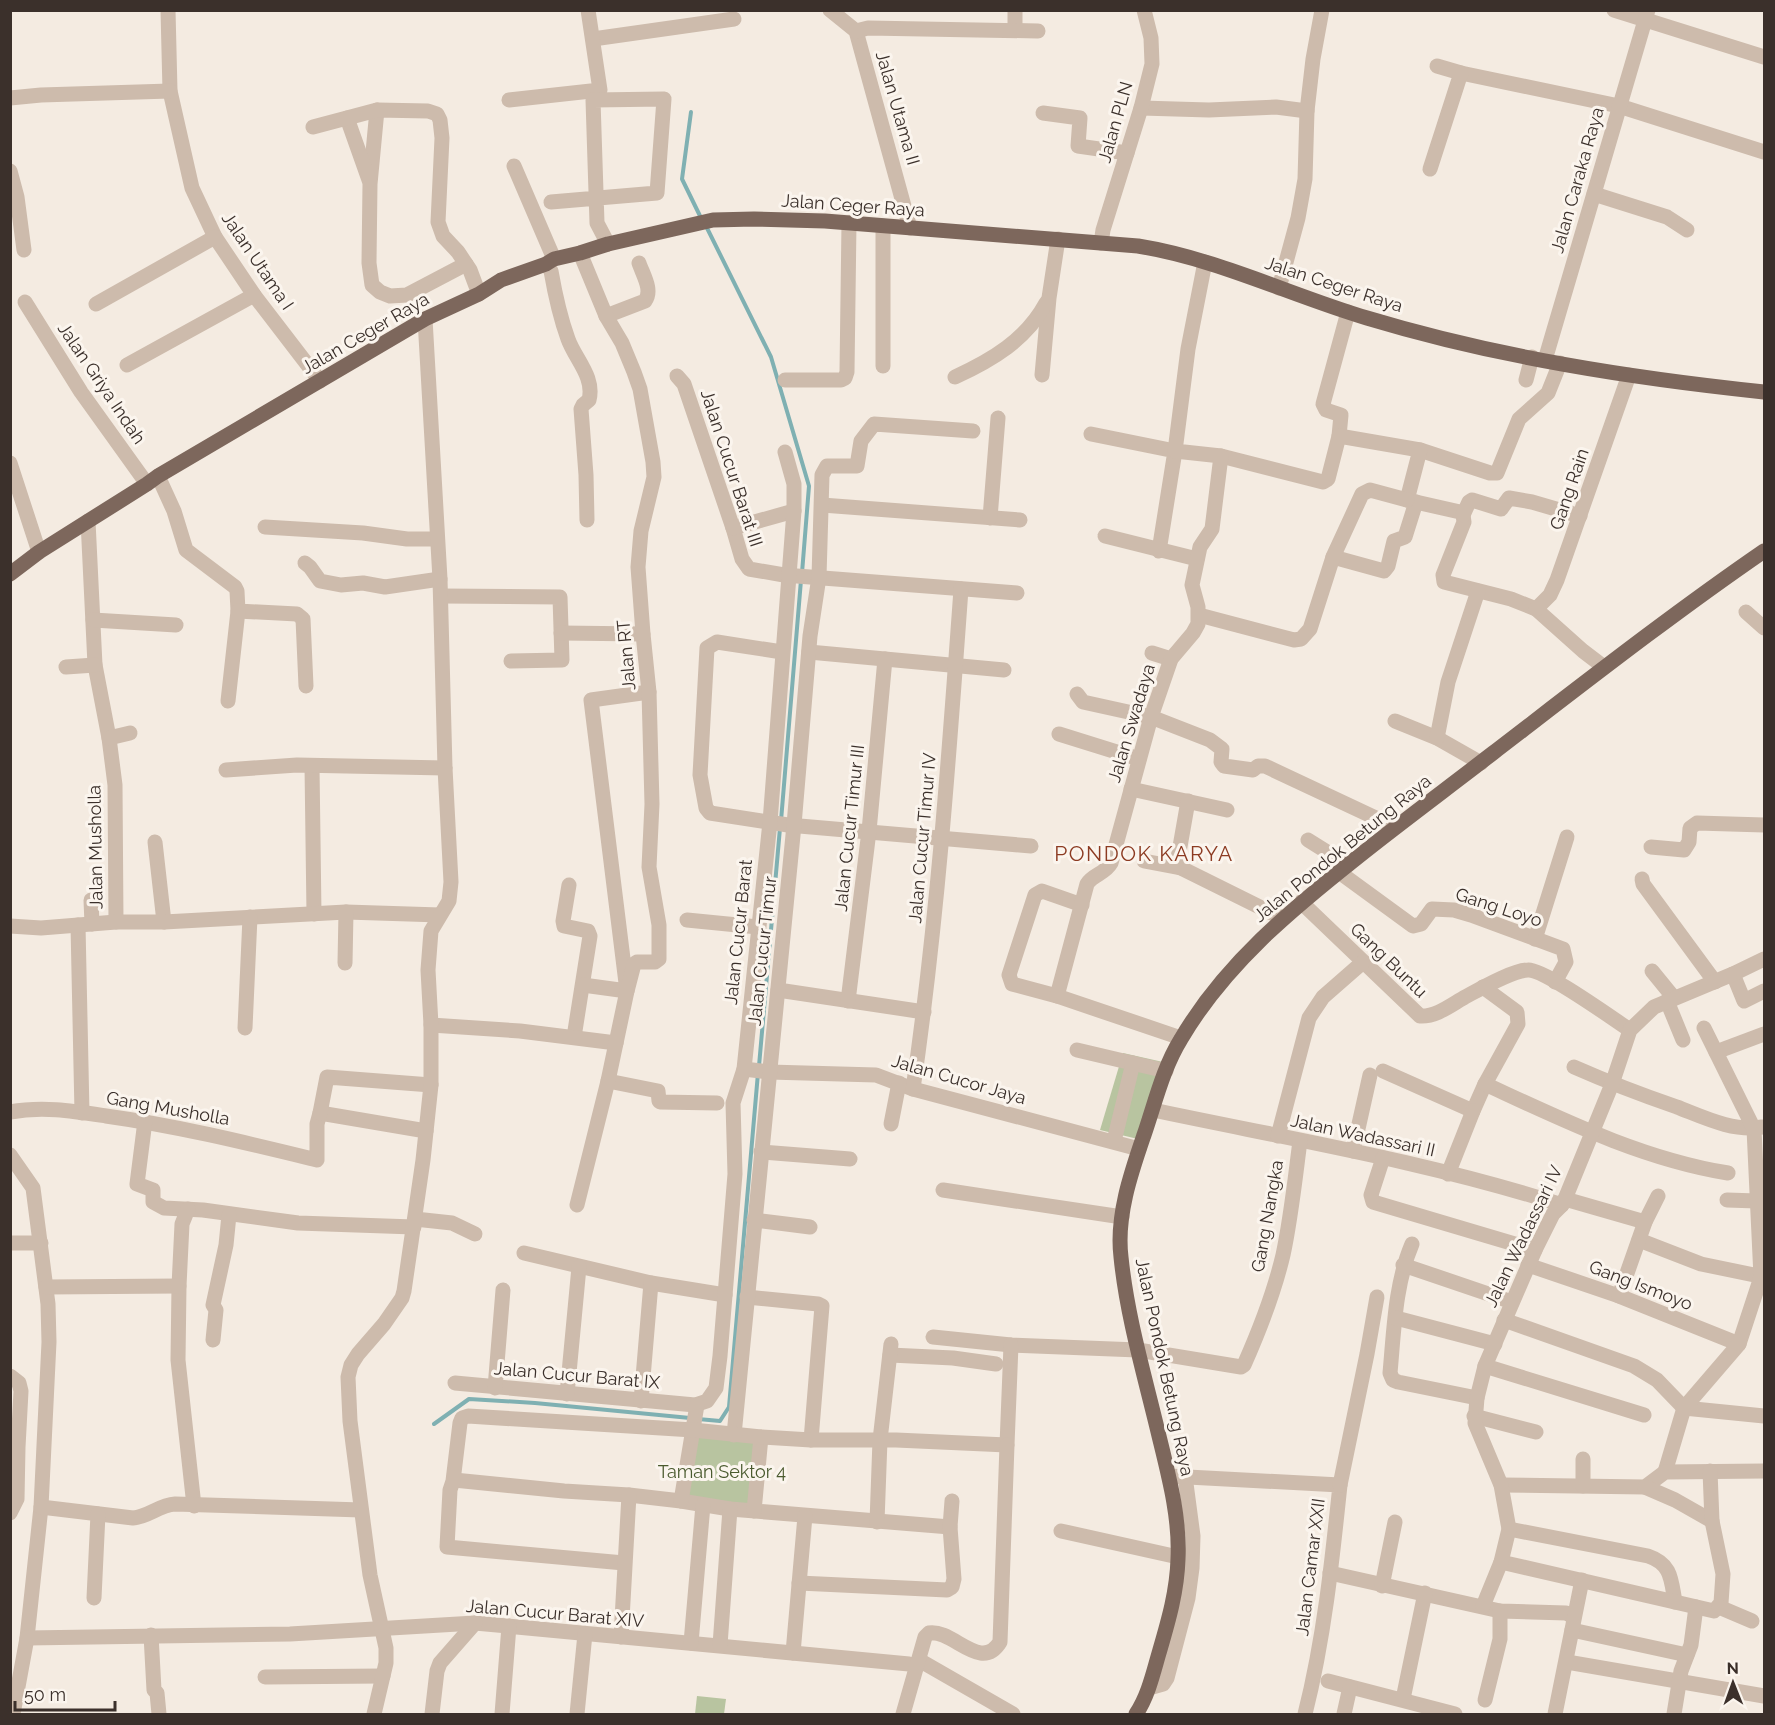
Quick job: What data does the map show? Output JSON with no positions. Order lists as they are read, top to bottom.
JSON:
{
  "streets": {
    "main road": ["Jalan Ceger Raya", "Jalan Pondok Betung Raya"],
    "street": [
      "Jalan Utama II",
      "Jalan PLN",
      "Jalan Caraka Raya",
      "Jalan Utama I",
      "Jalan Griya Indah",
      "Jalan Cucur Barat III",
      "Gang Rain",
      "Jalan RT",
      "Jalan Swadaya",
      "Jalan Cucur Timur III",
      "Jalan Cucur Timur IV",
      "Jalan Musholla",
      "Gang Loyo",
      "Jalan Cucur Barat",
      "Jalan Cucur Timur",
      "Gang Buntu",
      "Jalan Cucor Jaya",
      "Gang Musholla",
      "Jalan Wadassari II",
      "Gang Nangka",
      "Jalan Wadassari IV",
      "Gang Ismoyo",
      "Jalan Cucur Barat IX",
      "Jalan Camar XXII",
      "Jalan Cucur Barat XIV"
    ]
  },
  "crossings": [
    ["Jalan Utama II", "Jalan Ceger Raya"],
    ["Jalan PLN", "Jalan Ceger Raya"],
    ["Jalan Caraka Raya", "Jalan Ceger Raya"],
    ["Jalan Ceger Raya", "Jalan Utama I"],
    ["Jalan Ceger Raya", "Jalan Griya Indah"],
    ["Jalan Ceger Raya", "Gang Rain"],
    ["Jalan Ceger Raya", "Jalan RT"],
    ["Jalan Ceger Raya", "Jalan Musholla"],
    ["Jalan Cucur Barat III", "Jalan Cucur Barat"],
    ["Jalan Cucur Timur IV", "Jalan Cucor Jaya"],
    ["Jalan Pondok Betung Raya", "Gang Loyo"],
    ["Jalan Pondok Betung Raya", "Gang Buntu"],
    ["Jalan Pondok Betung Raya", "Jalan Cucor Jaya"],
    ["Jalan Pondok Betung Raya", "Jalan Wadassari II"],
    ["Jalan Pondok Betung Raya", "Gang Nangka"],
    ["Jalan Pondok Betung Raya", "Jalan Camar XXII"],
    ["Gang Loyo", "Gang Buntu"],
    ["Jalan Cucur Barat", "Jalan Cucur Timur"],
    ["Jalan Cucur Barat", "Jalan Cucor Jaya"],
    ["Jalan Cucur Barat", "Jalan Cucur Barat IX"],
    ["Jalan Cucur Timur", "Jalan Cucor Jaya"],
    ["Gang Buntu", "Jalan Wadassari IV"],
    ["Jalan Wadassari II", "Gang Nangka"],
    ["Jalan Wadassari II", "Jalan Wadassari IV"],
    ["Jalan Wadassari IV", "Gang Ismoyo"]
  ],
  "districts": ["PONDOK KARYA"],
  "parks": ["Taman Sektor 4"],
  "scale_bar": "50 m",
  "north": "top"
}
